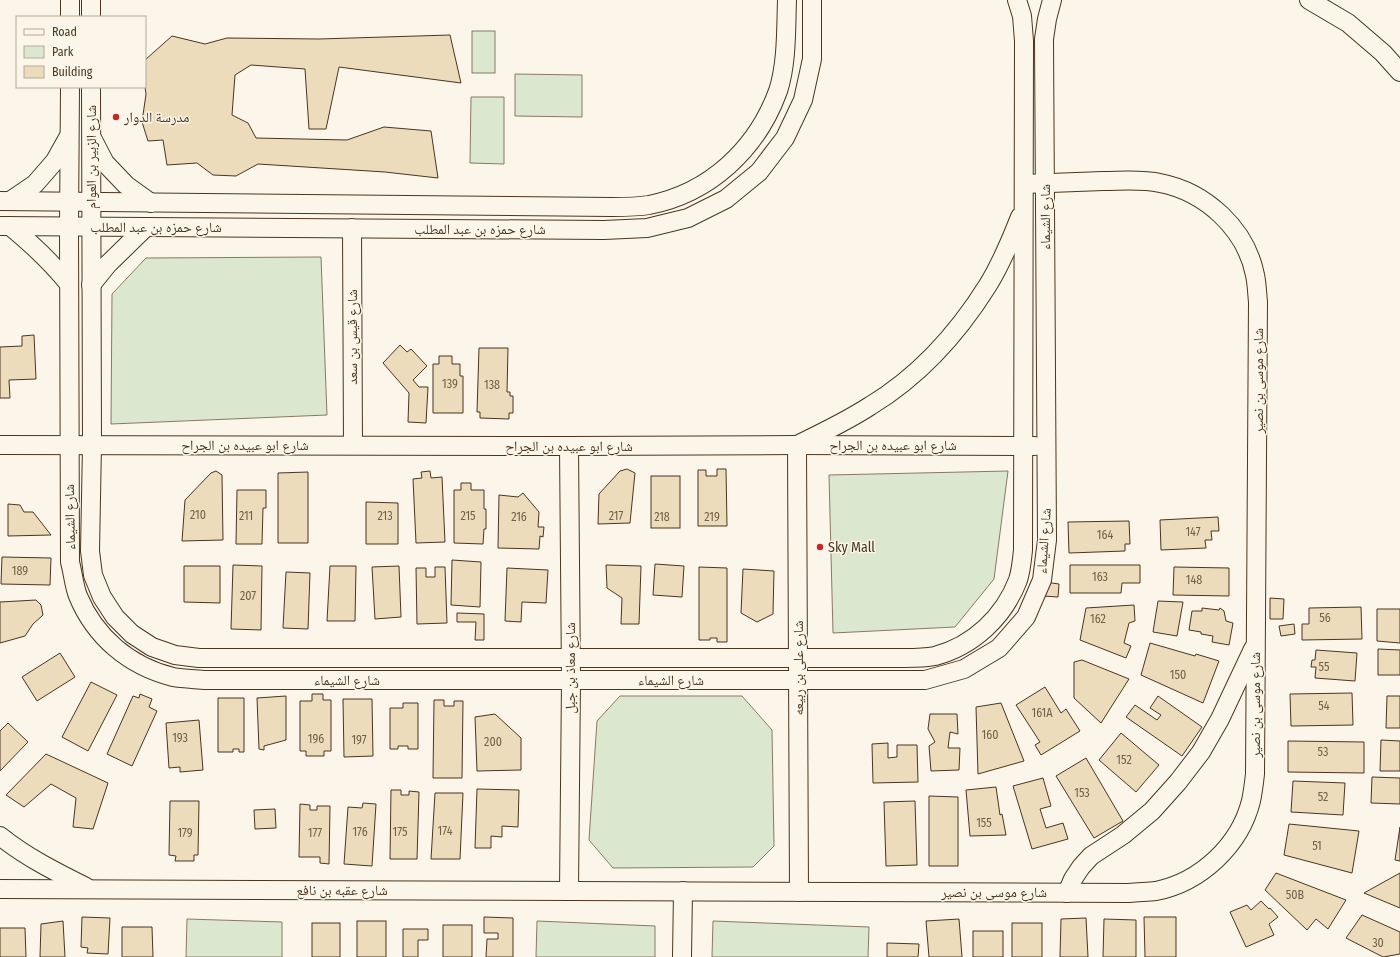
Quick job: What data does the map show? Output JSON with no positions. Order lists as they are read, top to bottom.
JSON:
{
  "streets": {
    "street": [
      "شارع الزبير بن العوام",
      "شارع الشيماء",
      "شارع حمزه بن عبد المطلب",
      "شارع قيس بن سعد",
      "شارع موسى بن نصير",
      "شارع ابو عبيده بن الجراح",
      "شارع معاذ بن جبل",
      "شارع على بن ربيعه",
      "شارع عقبه بن نافع"
    ]
  },
  "crossings": [
    ["شارع الزبير بن العوام", "شارع الشيماء"],
    ["شارع الزبير بن العوام", "شارع حمزه بن عبد المطلب"],
    ["شارع الشيماء", "شارع حمزه بن عبد المطلب"],
    ["شارع الشيماء", "شارع موسى بن نصير"],
    ["شارع الشيماء", "شارع ابو عبيده بن الجراح"],
    ["شارع الشيماء", "شارع معاذ بن جبل"],
    ["شارع الشيماء", "شارع على بن ربيعه"],
    ["شارع حمزه بن عبد المطلب", "شارع قيس بن سعد"],
    ["شارع قيس بن سعد", "شارع ابو عبيده بن الجراح"],
    ["شارع موسى بن نصير", "شارع على بن ربيعه"],
    ["شارع موسى بن نصير", "شارع عقبه بن نافع"],
    ["شارع ابو عبيده بن الجراح", "شارع معاذ بن جبل"],
    ["شارع ابو عبيده بن الجراح", "شارع على بن ربيعه"],
    ["شارع معاذ بن جبل", "شارع عقبه بن نافع"]
  ],
  "places": ["مدرسة الدوار", "Sky Mall"],
  "house_numbers": [
    "139",
    "138",
    "210",
    "211",
    "213",
    "215",
    "217",
    "216",
    "218",
    "219",
    "147",
    "164",
    "189",
    "163",
    "148",
    "207",
    "56",
    "162",
    "55",
    "150",
    "54",
    "161A",
    "160",
    "193",
    "196",
    "197",
    "200",
    "53",
    "152",
    "153",
    "52",
    "155",
    "174",
    "176",
    "175",
    "179",
    "177",
    "51",
    "50B",
    "30"
  ],
  "legend": ["Road", "Park", "Building"]
}
